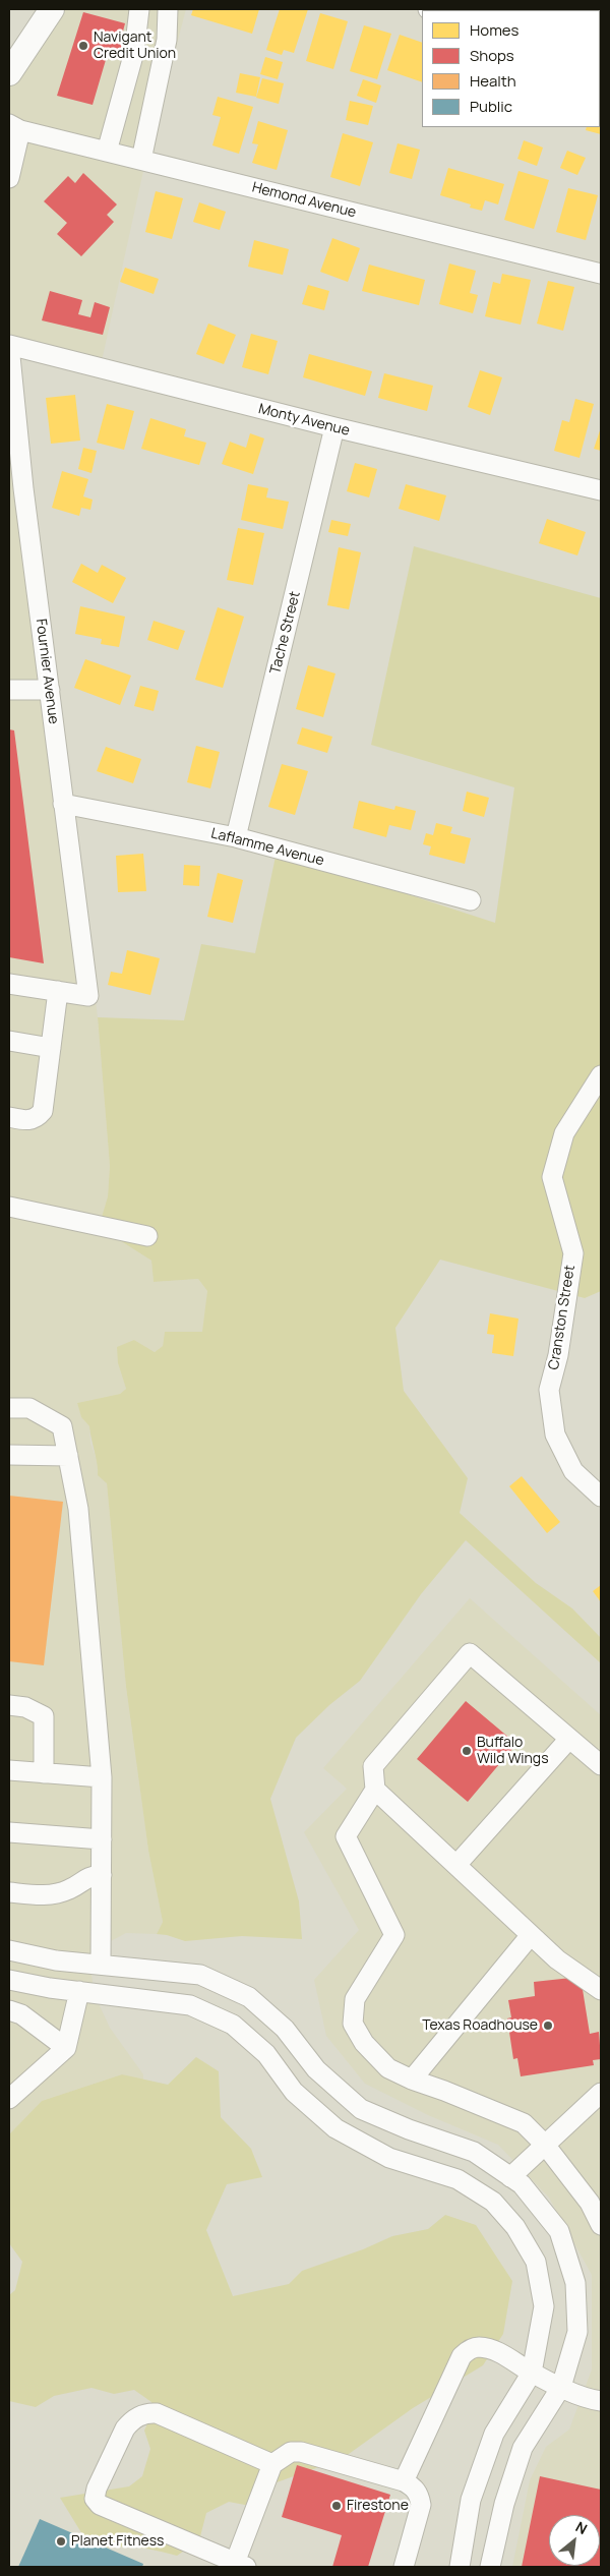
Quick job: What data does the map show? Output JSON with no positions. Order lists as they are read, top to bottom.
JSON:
{
  "streets": {
    "street": [
      "Hemond Avenue",
      "Monty Avenue",
      "Tache Street",
      "Fournier Avenue",
      "Laflamme Avenue",
      "Cranston Street"
    ]
  },
  "crossings": [
    ["Monty Avenue", "Tache Street"],
    ["Monty Avenue", "Fournier Avenue"],
    ["Tache Street", "Laflamme Avenue"],
    ["Fournier Avenue", "Laflamme Avenue"]
  ],
  "places": [
    "Navigant Credit Union",
    "Buffalo Wild Wings",
    "Texas Roadhouse",
    "Firestone",
    "Planet Fitness"
  ],
  "legend": [
    "Homes",
    "Shops",
    "Health",
    "Public"
  ],
  "north": "top right"
}
